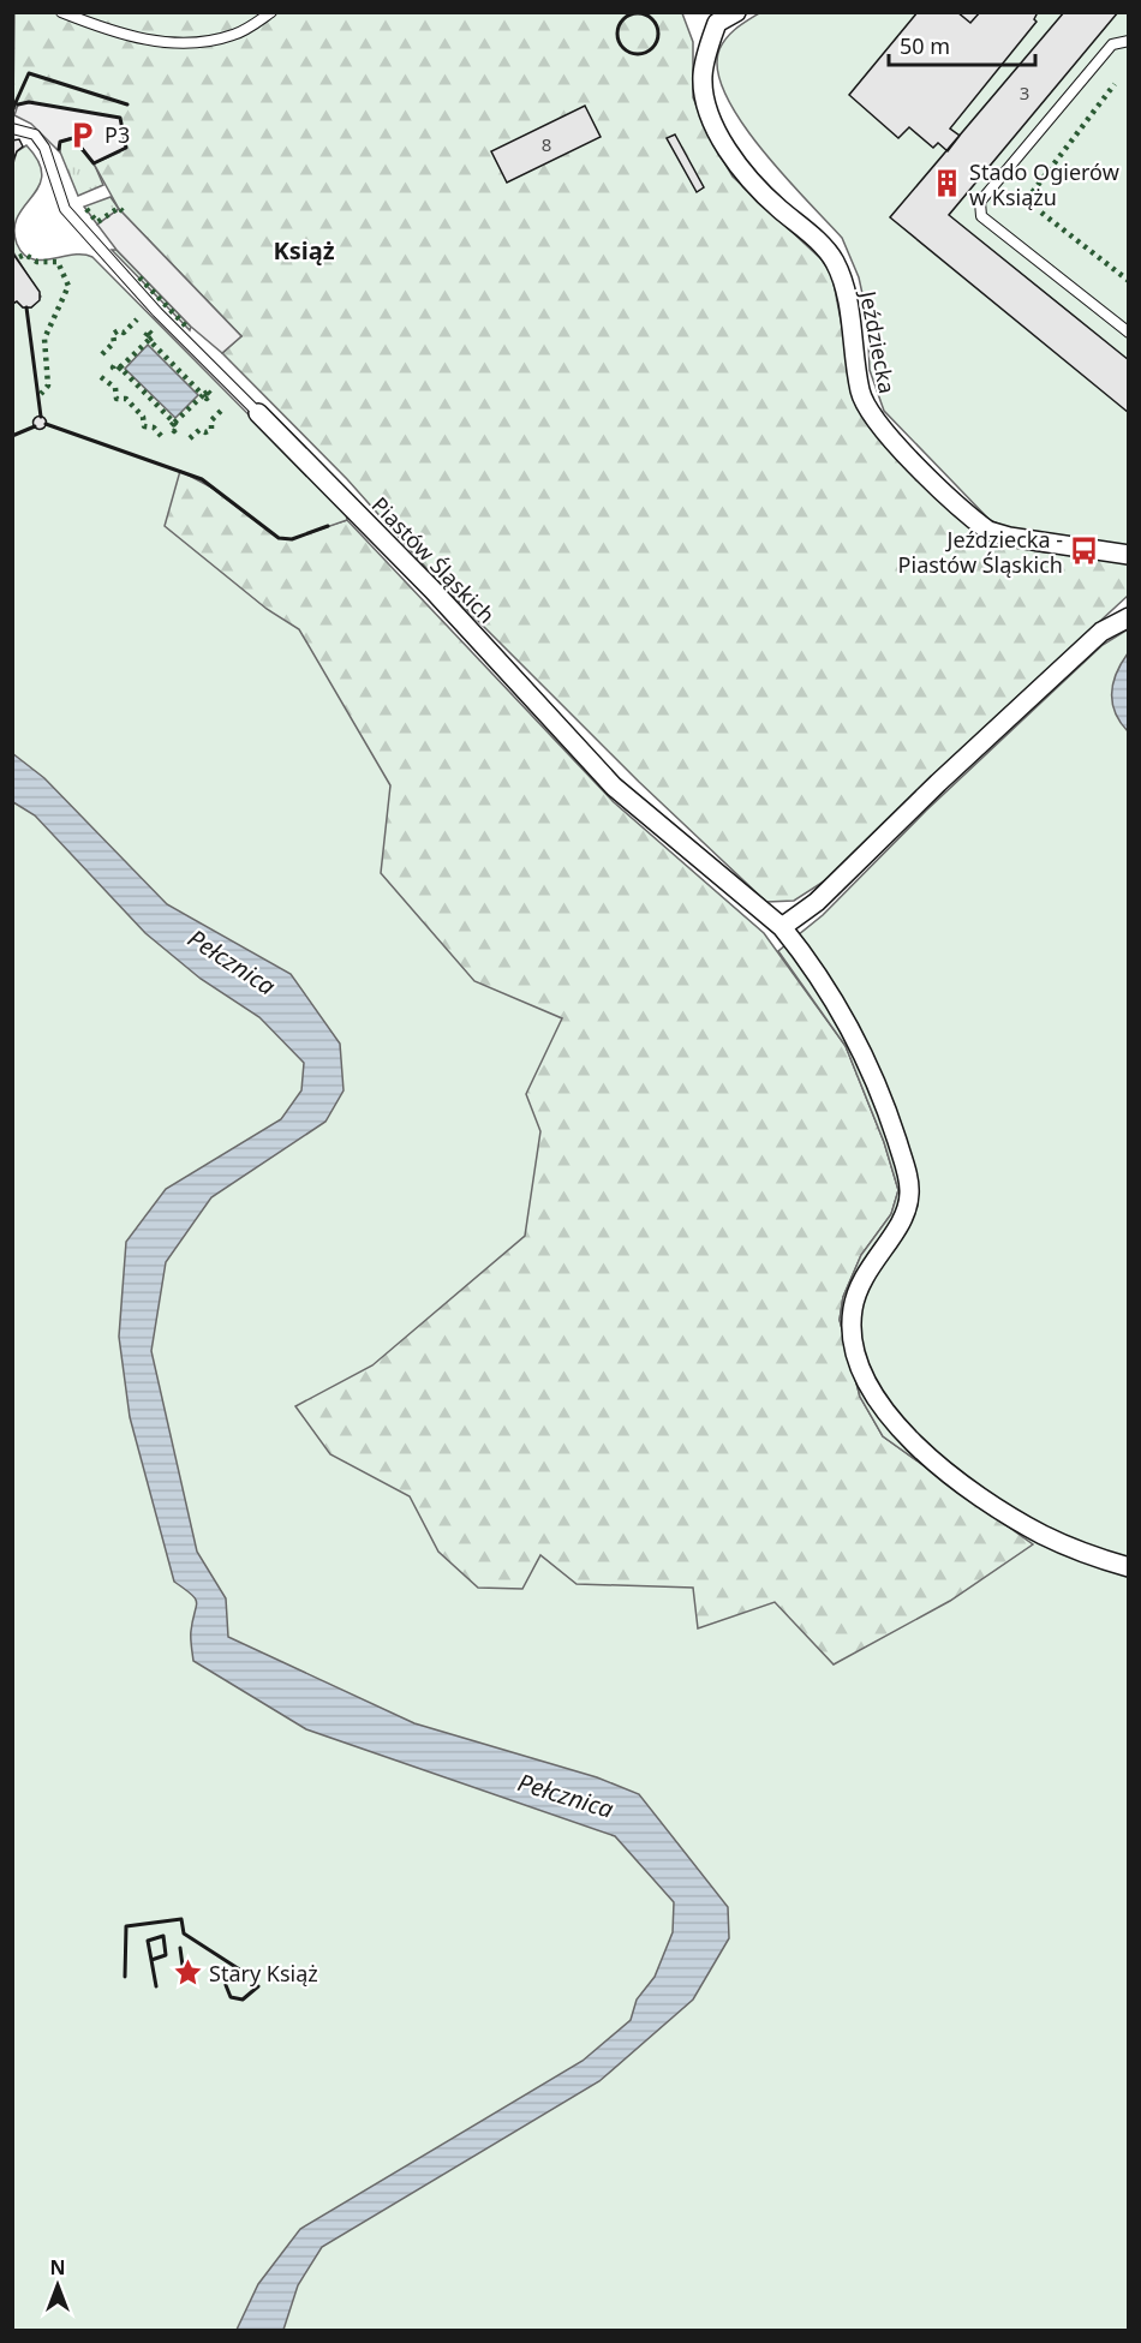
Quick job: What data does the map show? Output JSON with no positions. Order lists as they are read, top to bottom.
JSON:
{
  "streets": {
    "street": ["Jeździecka", "Piastów Śląskich"]
  },
  "districts": ["Książ"],
  "water": ["Pełcznica"],
  "places": {
    "parking": ["P3"],
    "building": ["Stado Ogierów w Książu"],
    "bus stop": ["Jeździecka - Piastów Śląskich"],
    "place": ["Stary Książ"]
  },
  "house_numbers": ["3", "8"],
  "scale_bar": "50 m",
  "north": "top"
}
